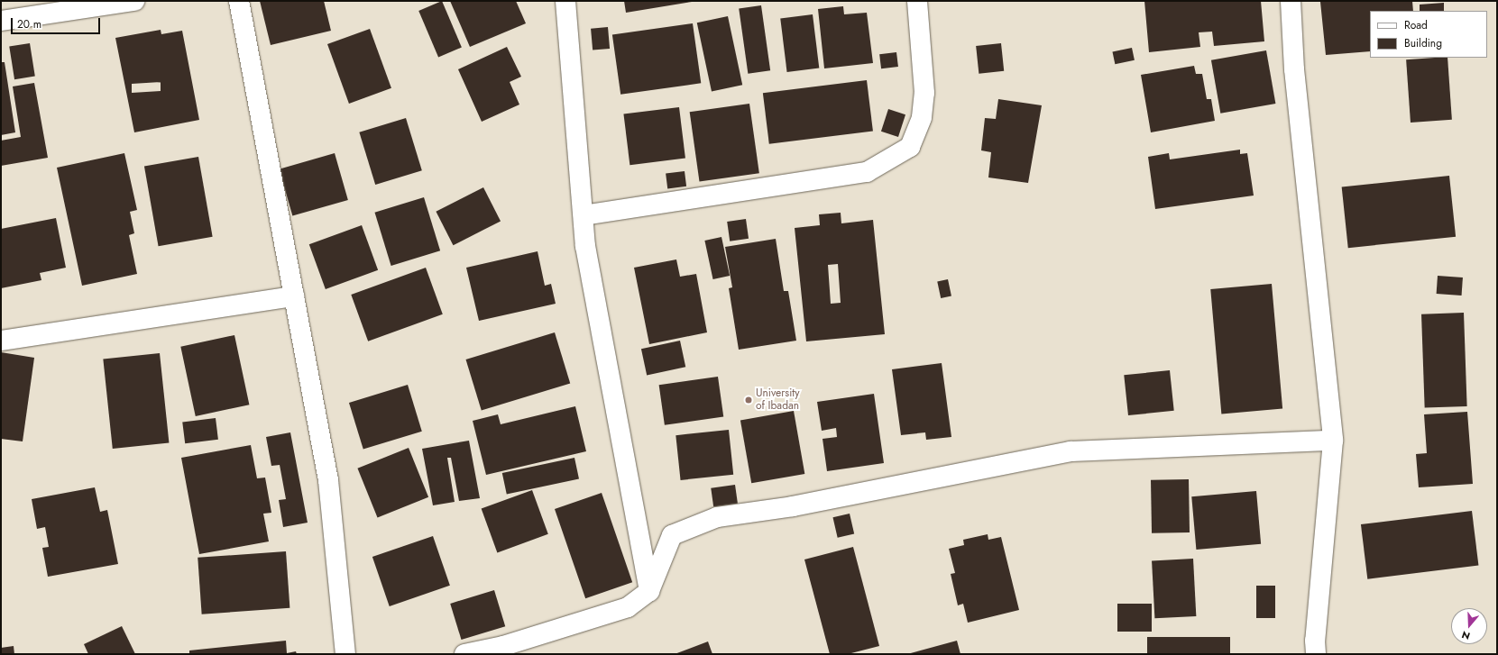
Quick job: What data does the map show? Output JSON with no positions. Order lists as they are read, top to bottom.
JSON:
{
  "places": ["University of Ibadan"],
  "legend": ["Road", "Building"],
  "scale_bar": "20 m",
  "north": "bottom"
}
